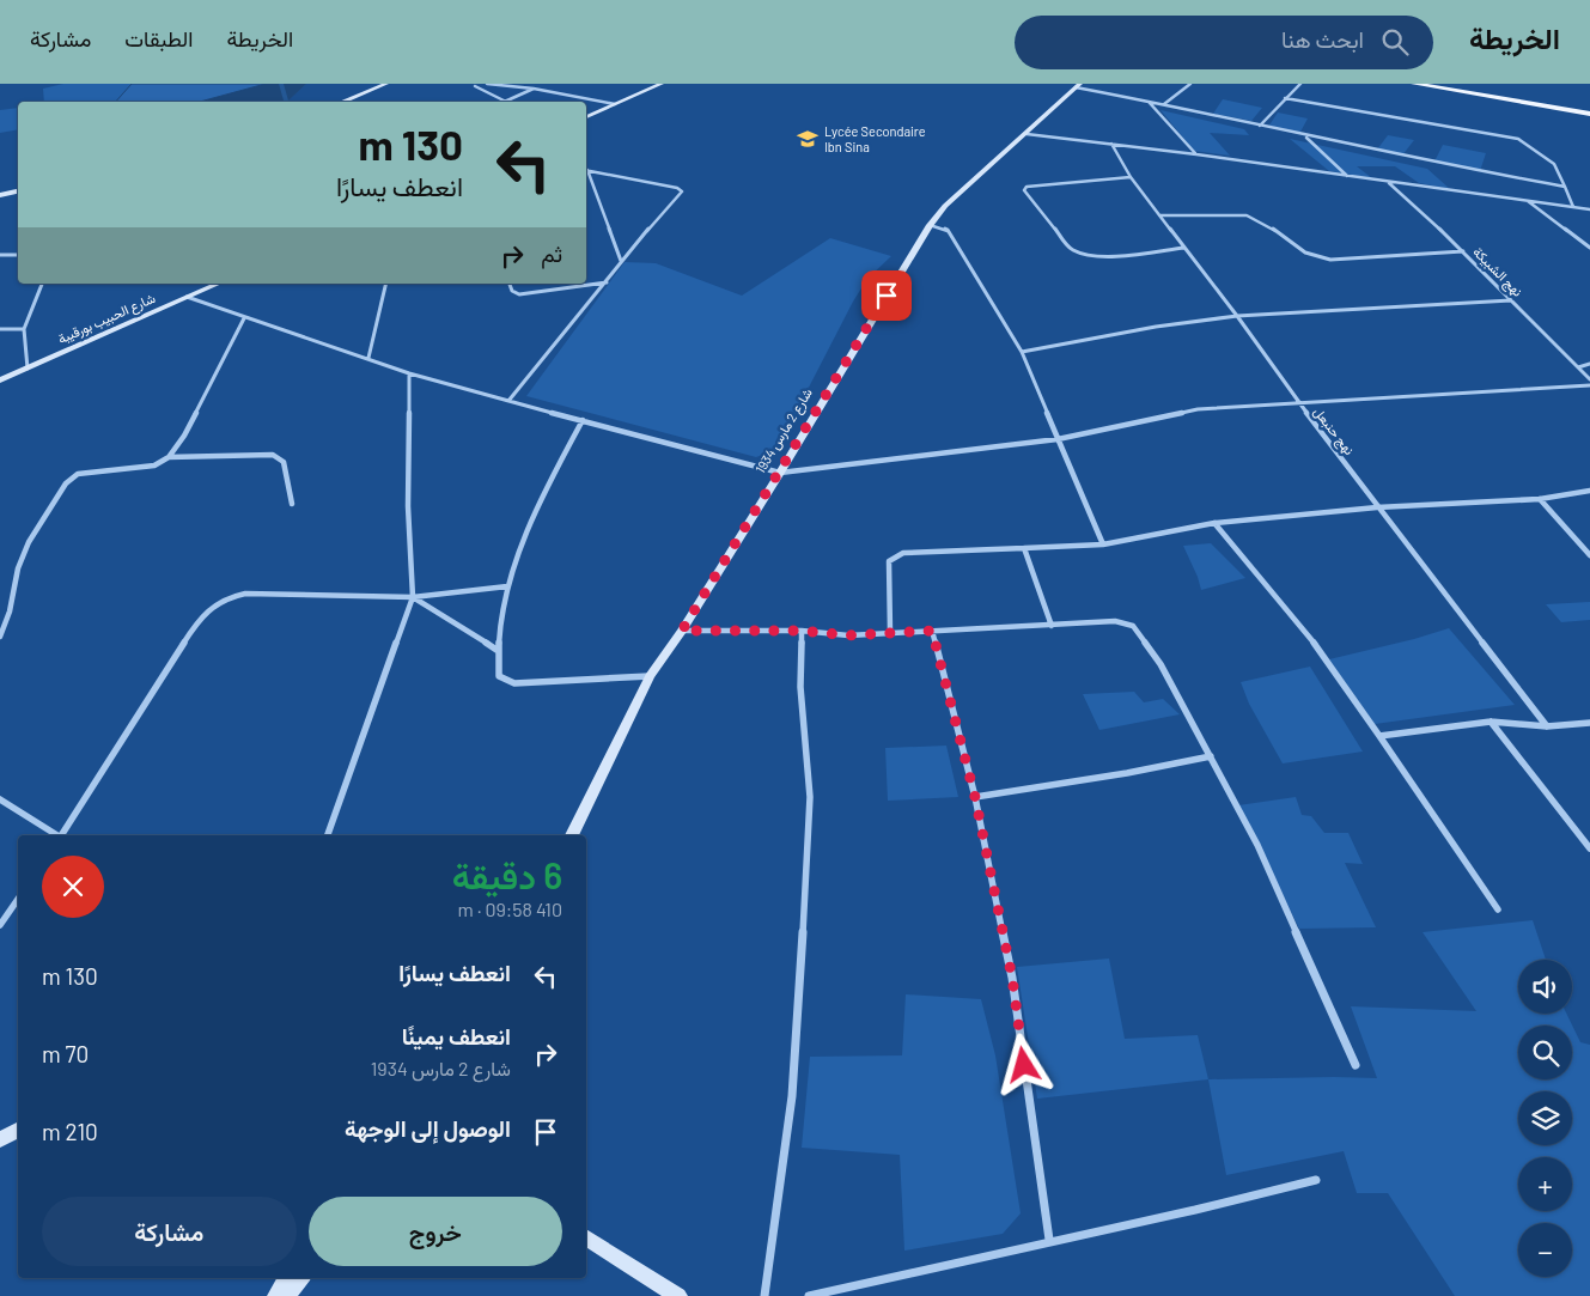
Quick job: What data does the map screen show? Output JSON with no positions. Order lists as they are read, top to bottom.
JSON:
{
  "streets": {
    "street": [
      "نهج الشبيكة",
      "شارع الحبيب بورقيبة",
      "شارع 2 مارس 1934",
      "نهج حنبعل"
    ]
  },
  "places": {
    "school or university": ["Lycée Secondaire Ibn Sina"]
  },
  "page": {
    "header": "الخريطة",
    "search": "ابحث هنا",
    "nav": ["الخريطة", "الطبقات", "مشاركة"],
    "turn": ["130 m", "انعطف يسارًا"],
    "then": "ثم",
    "heading": ["6 دقيقة", "410 m · 09:58"],
    "list": [
      {
        "name": "انعطف يسارًا",
        "value": "130 m"
      },
      {
        "name": "انعطف يمينًا",
        "note": "شارع 2 مارس 1934",
        "value": "70 m"
      },
      {
        "name": "الوصول إلى الوجهة",
        "value": "210 m"
      }
    ],
    "map_buttons": ["+", "−"],
    "buttons": ["خروج", "مشاركة"]
  }
}
